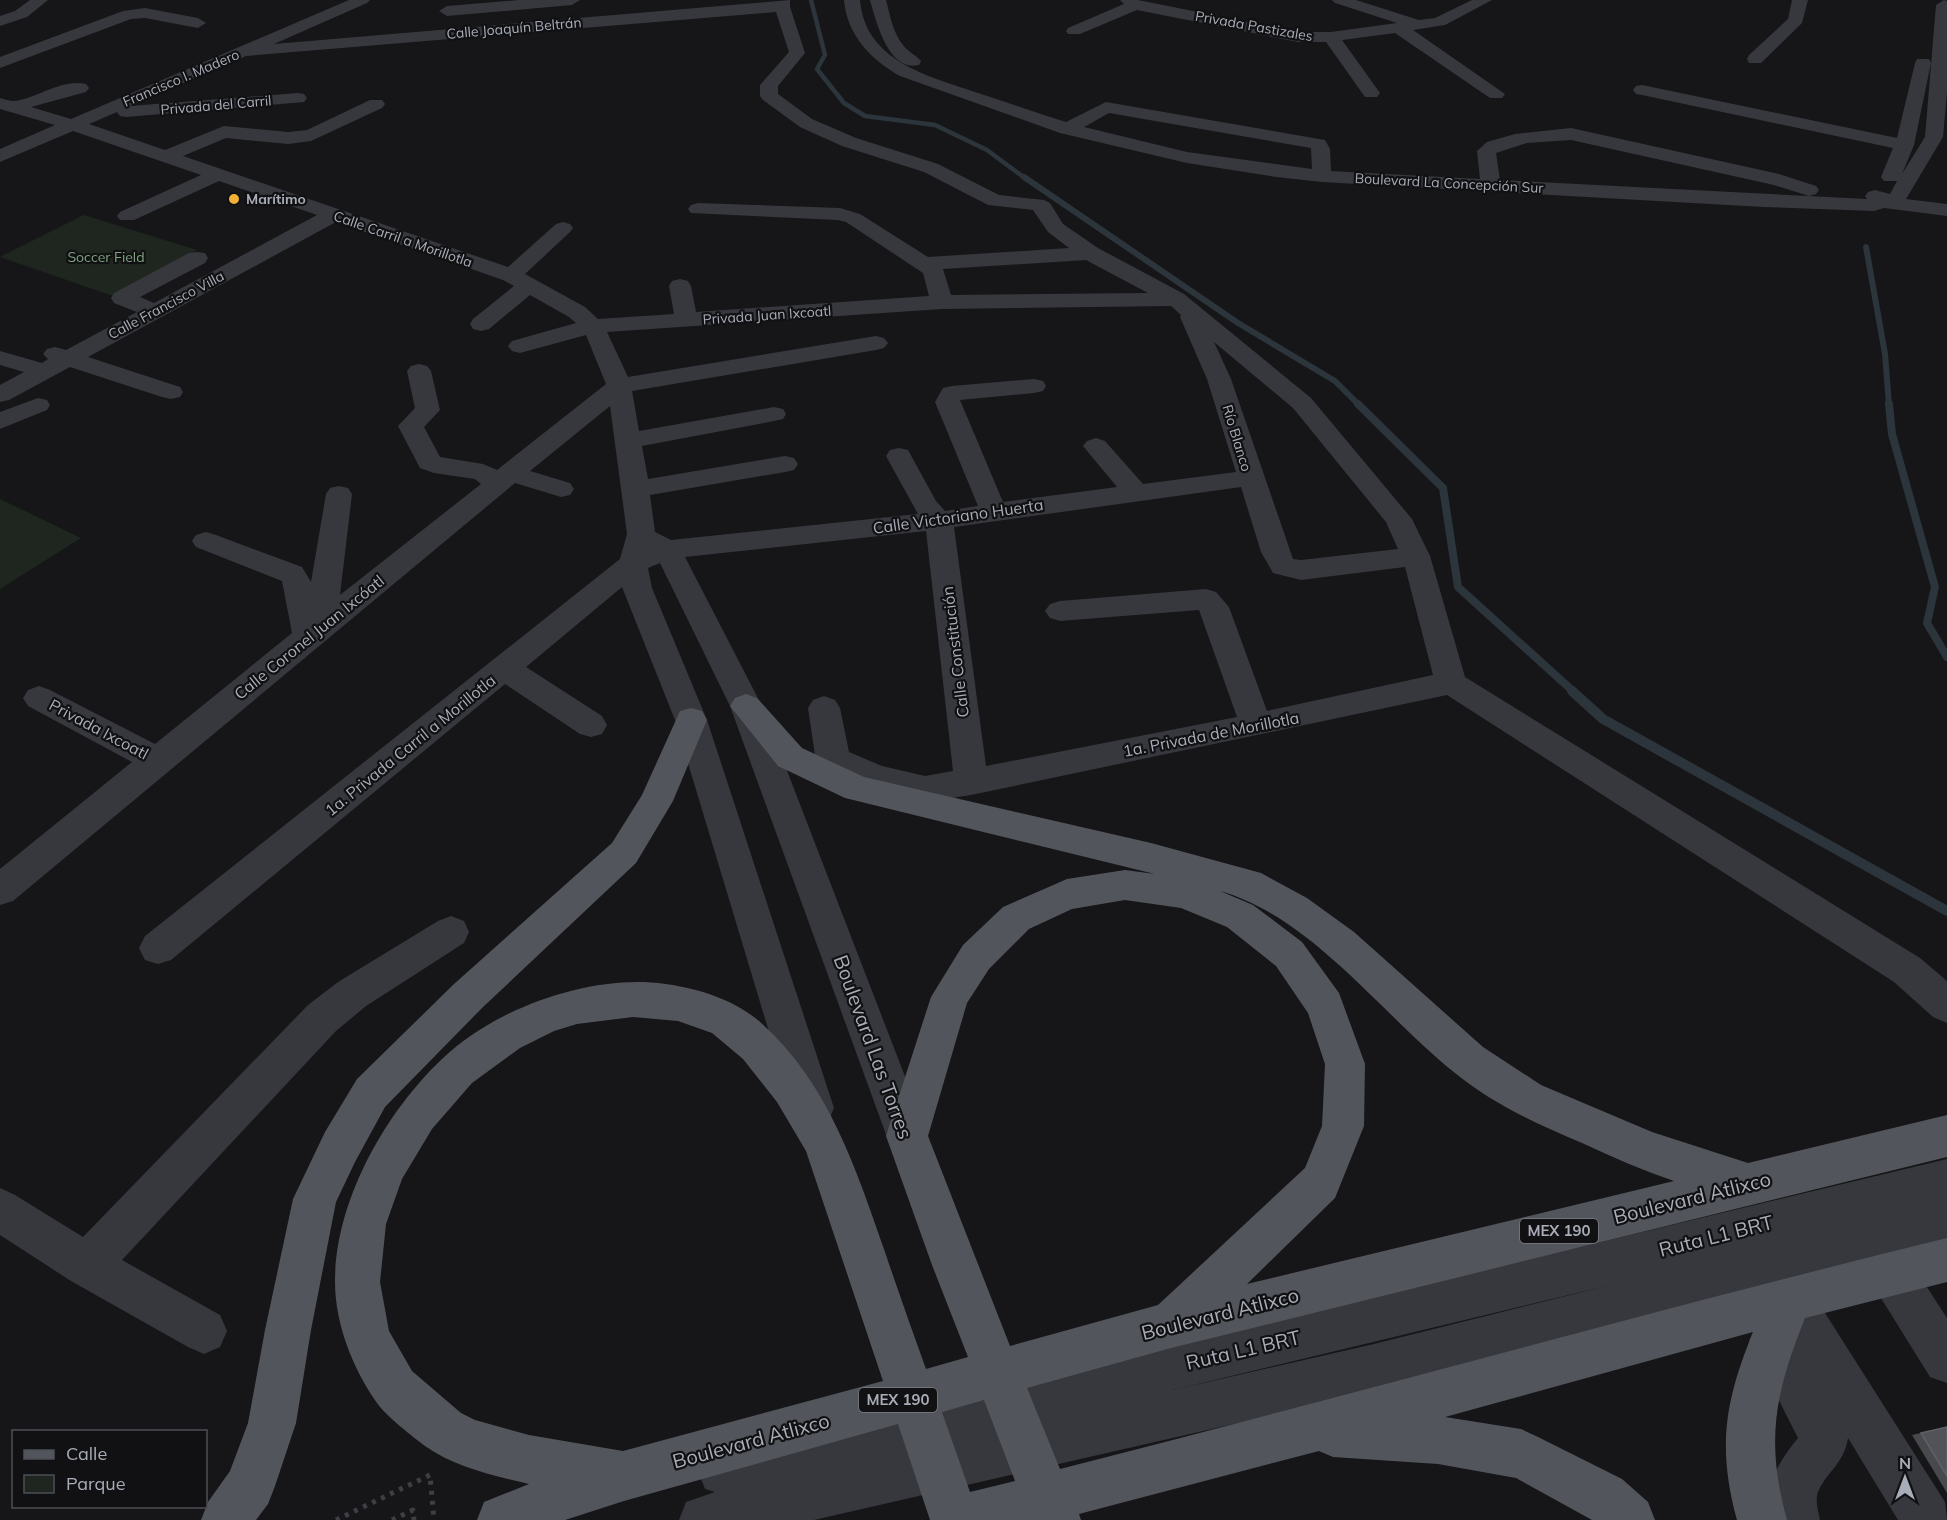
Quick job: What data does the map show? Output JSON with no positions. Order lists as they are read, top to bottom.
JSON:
{
  "streets": {
    "main road": ["Boulevard Las Torres", "Boulevard Atlixco", "MEX 190"],
    "street": [
      "Privada Pastizales",
      "Calle Joaquín Beltrán",
      "Francisco I. Madero",
      "Privada del Carril",
      "Boulevard La Concepción Sur",
      "Calle Carril a Morillotla",
      "Calle Francisco Villa",
      "Privada Juan Ixcoatl",
      "Río Blanco",
      "Calle Victoriano Huerta",
      "Calle Coronel Juan Ixcóatl",
      "Calle Constitución",
      "Privada Ixcoatl",
      "1a. Privada de Morillotla",
      "1a. Privada Carril a Morillotla",
      "Ruta L1 BRT"
    ]
  },
  "crossings": [
    ["Calle Joaquín Beltrán", "Francisco I. Madero"],
    ["Francisco I. Madero", "Privada del Carril"],
    ["Francisco I. Madero", "Calle Carril a Morillotla"],
    ["Calle Carril a Morillotla", "Calle Francisco Villa"],
    ["Calle Carril a Morillotla", "Privada Juan Ixcoatl"],
    ["Calle Carril a Morillotla", "Calle Victoriano Huerta"],
    ["Calle Carril a Morillotla", "Calle Coronel Juan Ixcóatl"],
    ["Calle Carril a Morillotla", "1a. Privada Carril a Morillotla"],
    ["Calle Carril a Morillotla", "Boulevard Las Torres"],
    ["Privada Juan Ixcoatl", "Río Blanco"],
    ["Río Blanco", "Calle Victoriano Huerta"],
    ["Calle Victoriano Huerta", "Calle Constitución"],
    ["Calle Victoriano Huerta", "1a. Privada Carril a Morillotla"],
    ["Calle Victoriano Huerta", "Boulevard Las Torres"],
    ["Calle Coronel Juan Ixcóatl", "Privada Ixcoatl"],
    ["Calle Constitución", "1a. Privada de Morillotla"],
    ["1a. Privada Carril a Morillotla", "Boulevard Las Torres"]
  ],
  "parks": ["Soccer Field"],
  "places": ["Marítimo"],
  "legend": ["Calle", "Parque"],
  "north": "top"
}
